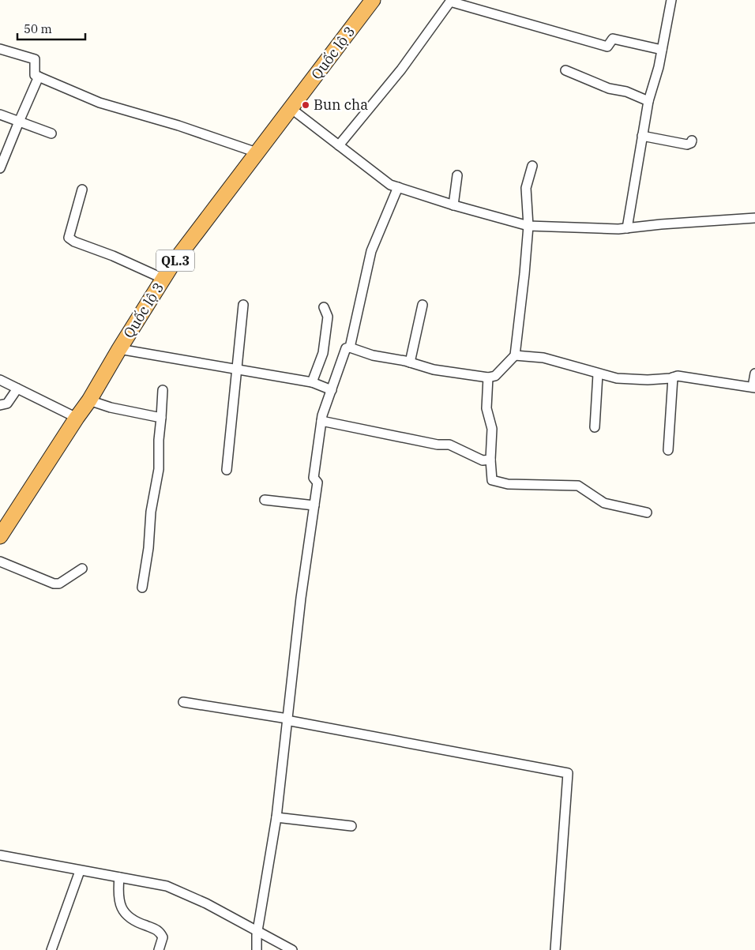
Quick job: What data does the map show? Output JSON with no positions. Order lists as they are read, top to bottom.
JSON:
{
  "streets": {
    "highway": ["Quốc lộ 3", "QL.3"]
  },
  "places": ["Bun cha"],
  "scale_bar": "50 m"
}
